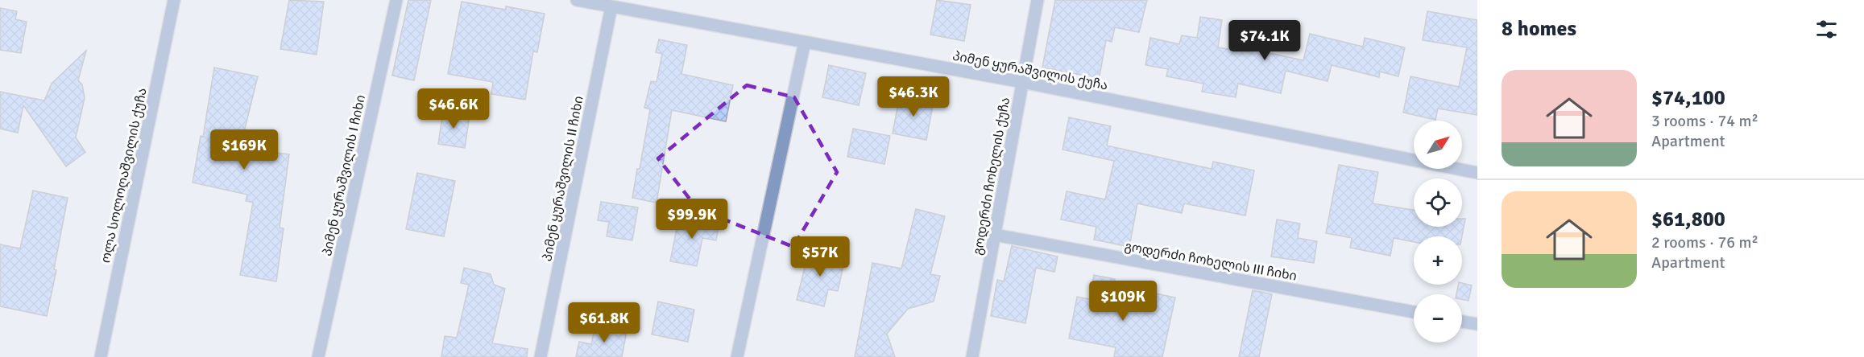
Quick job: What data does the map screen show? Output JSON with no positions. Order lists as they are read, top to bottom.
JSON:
{
  "streets": {
    "street": [
      "პიმენ ყურაშვილის ქუჩა",
      "ოლა სოლოღაშვილის ქუჩა",
      "პიმენ ყურაშვილის I ჩიხი",
      "გოდერძი ჩოხელის ქუჩა",
      "პიმენ ყურაშვილის II ჩიხი",
      "გოდერძი ჩოხელის III ჩიხი"
    ]
  },
  "crossings": [
    ["პიმენ ყურაშვილის ქუჩა", "გოდერძი ჩოხელის ქუჩა"],
    ["პიმენ ყურაშვილის ქუჩა", "პიმენ ყურაშვილის II ჩიხი"],
    ["გოდერძი ჩოხელის ქუჩა", "გოდერძი ჩოხელის III ჩიხი"]
  ],
  "north": "top right",
  "page": {
    "heading": "8 homes",
    "price": [
      "$74.1K",
      "$46.3K",
      "$46.6K",
      "$169K",
      "$99.9K",
      "$57K",
      "$109K",
      "$61.8K"
    ],
    "list": [
      {
        "name": "$74,100",
        "note": "3 rooms · 74 m² · Apartment"
      },
      {
        "name": "$61,800",
        "note": "2 rooms · 76 m² · Apartment"
      }
    ],
    "map_buttons": ["+", "−"]
  }
}
